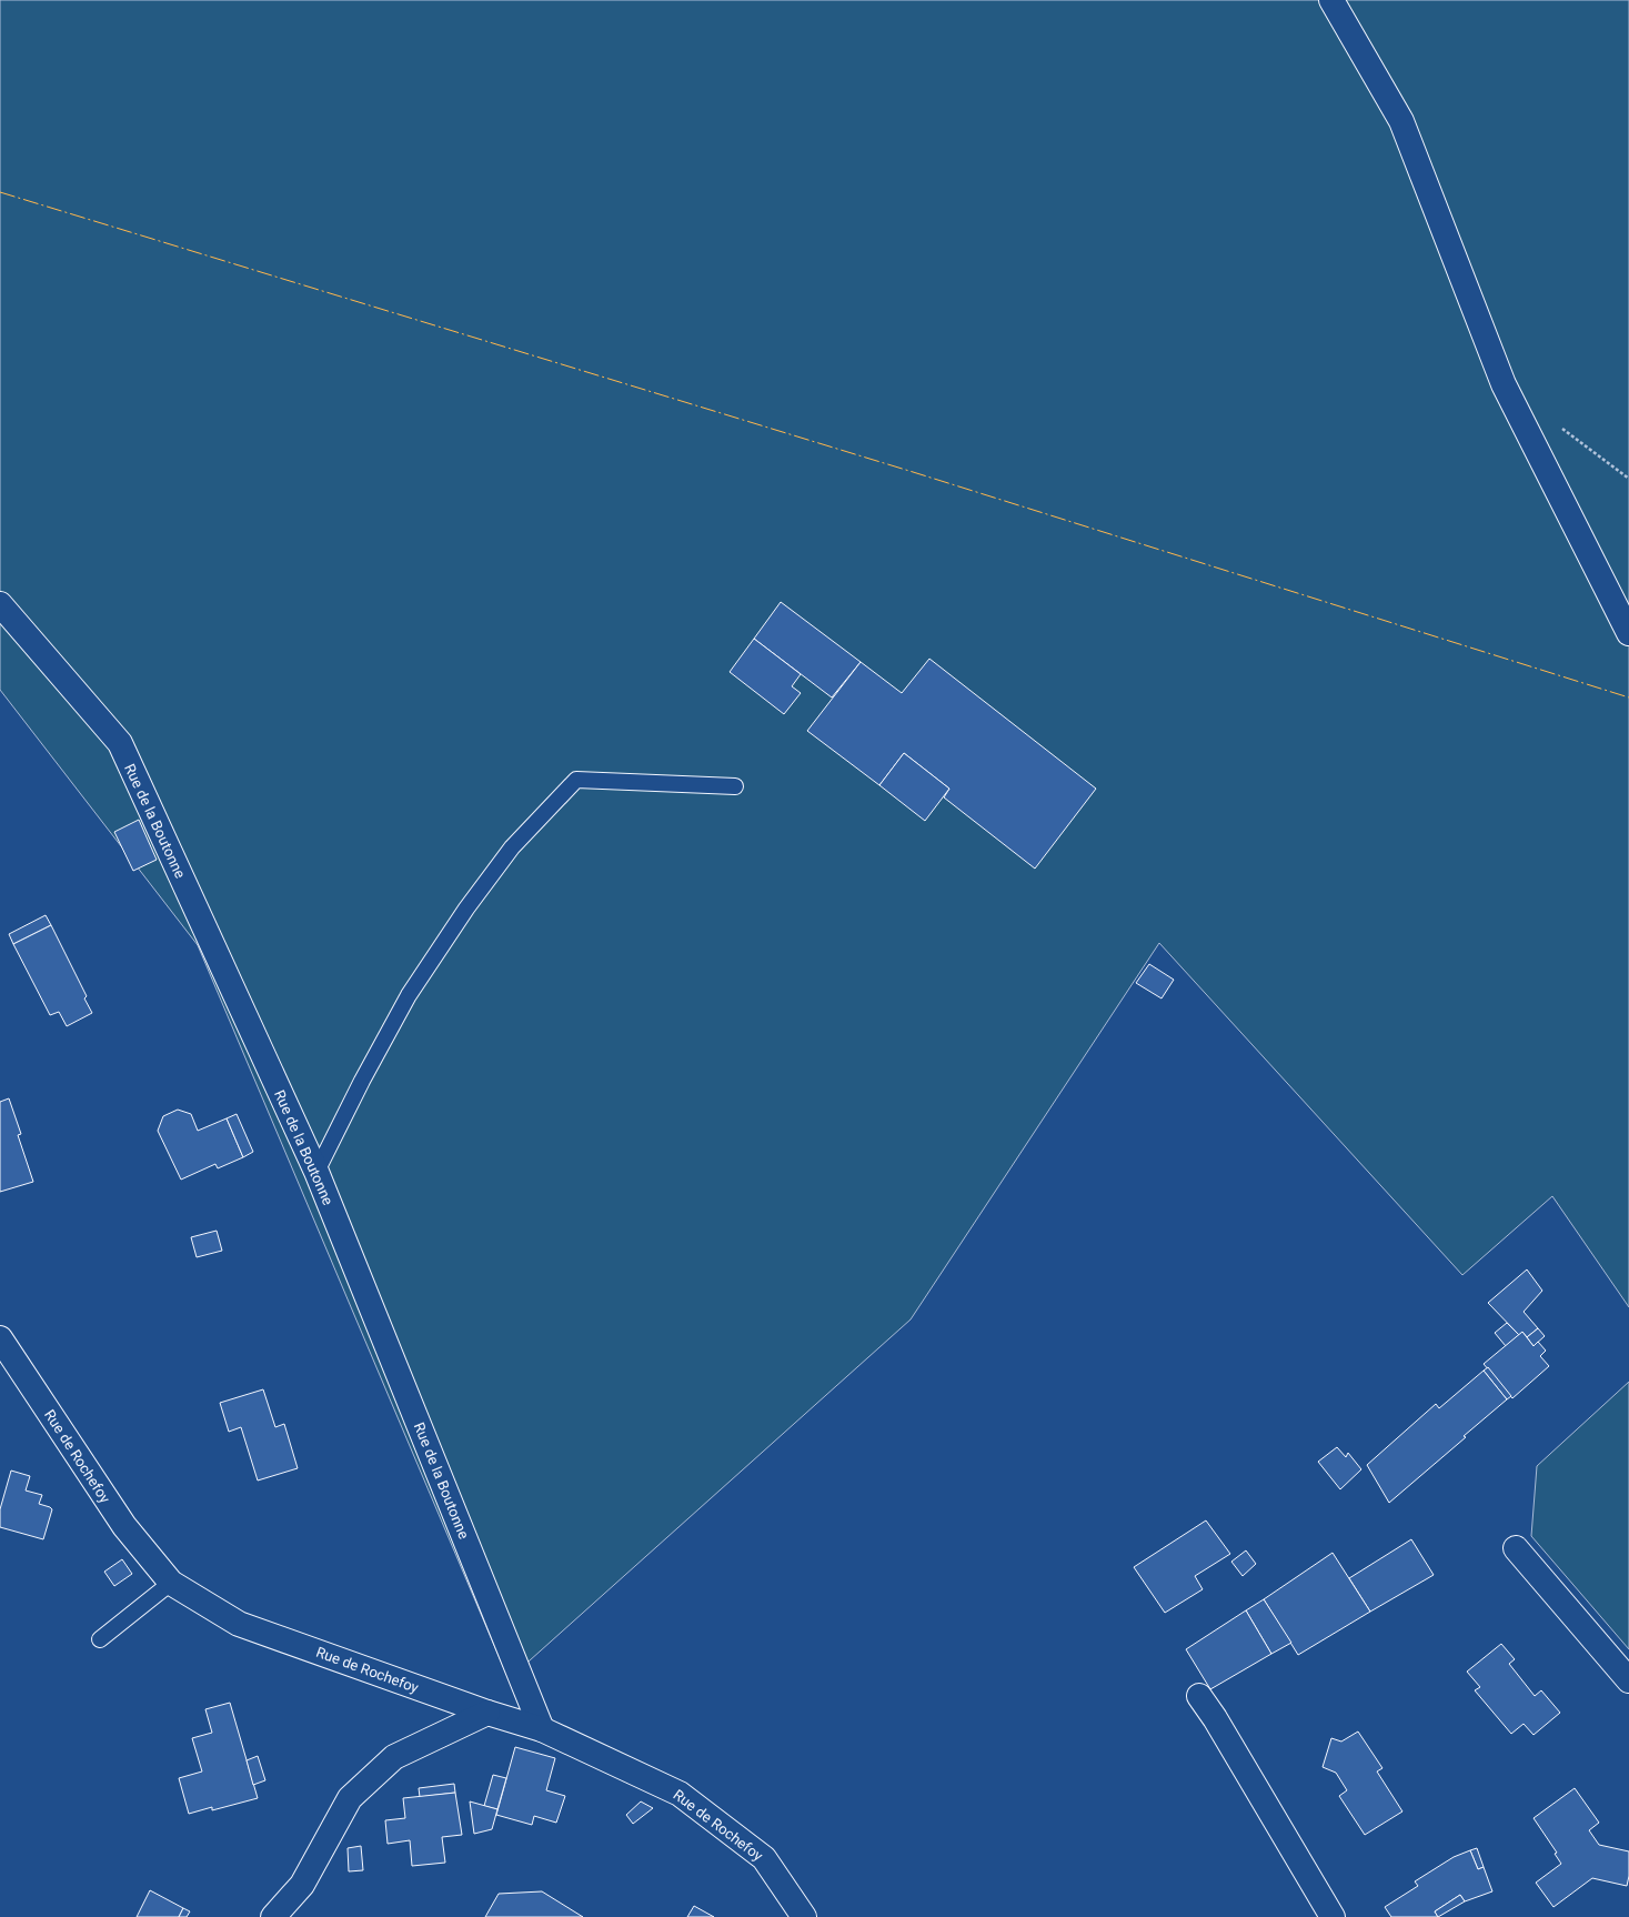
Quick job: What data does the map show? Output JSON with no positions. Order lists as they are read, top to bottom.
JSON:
{
  "streets": {
    "street": ["Rue de la Boutonne", "Rue de Rochefoy"]
  },
  "crossings": [
    ["Rue de la Boutonne", "Rue de Rochefoy"]
  ]
}
